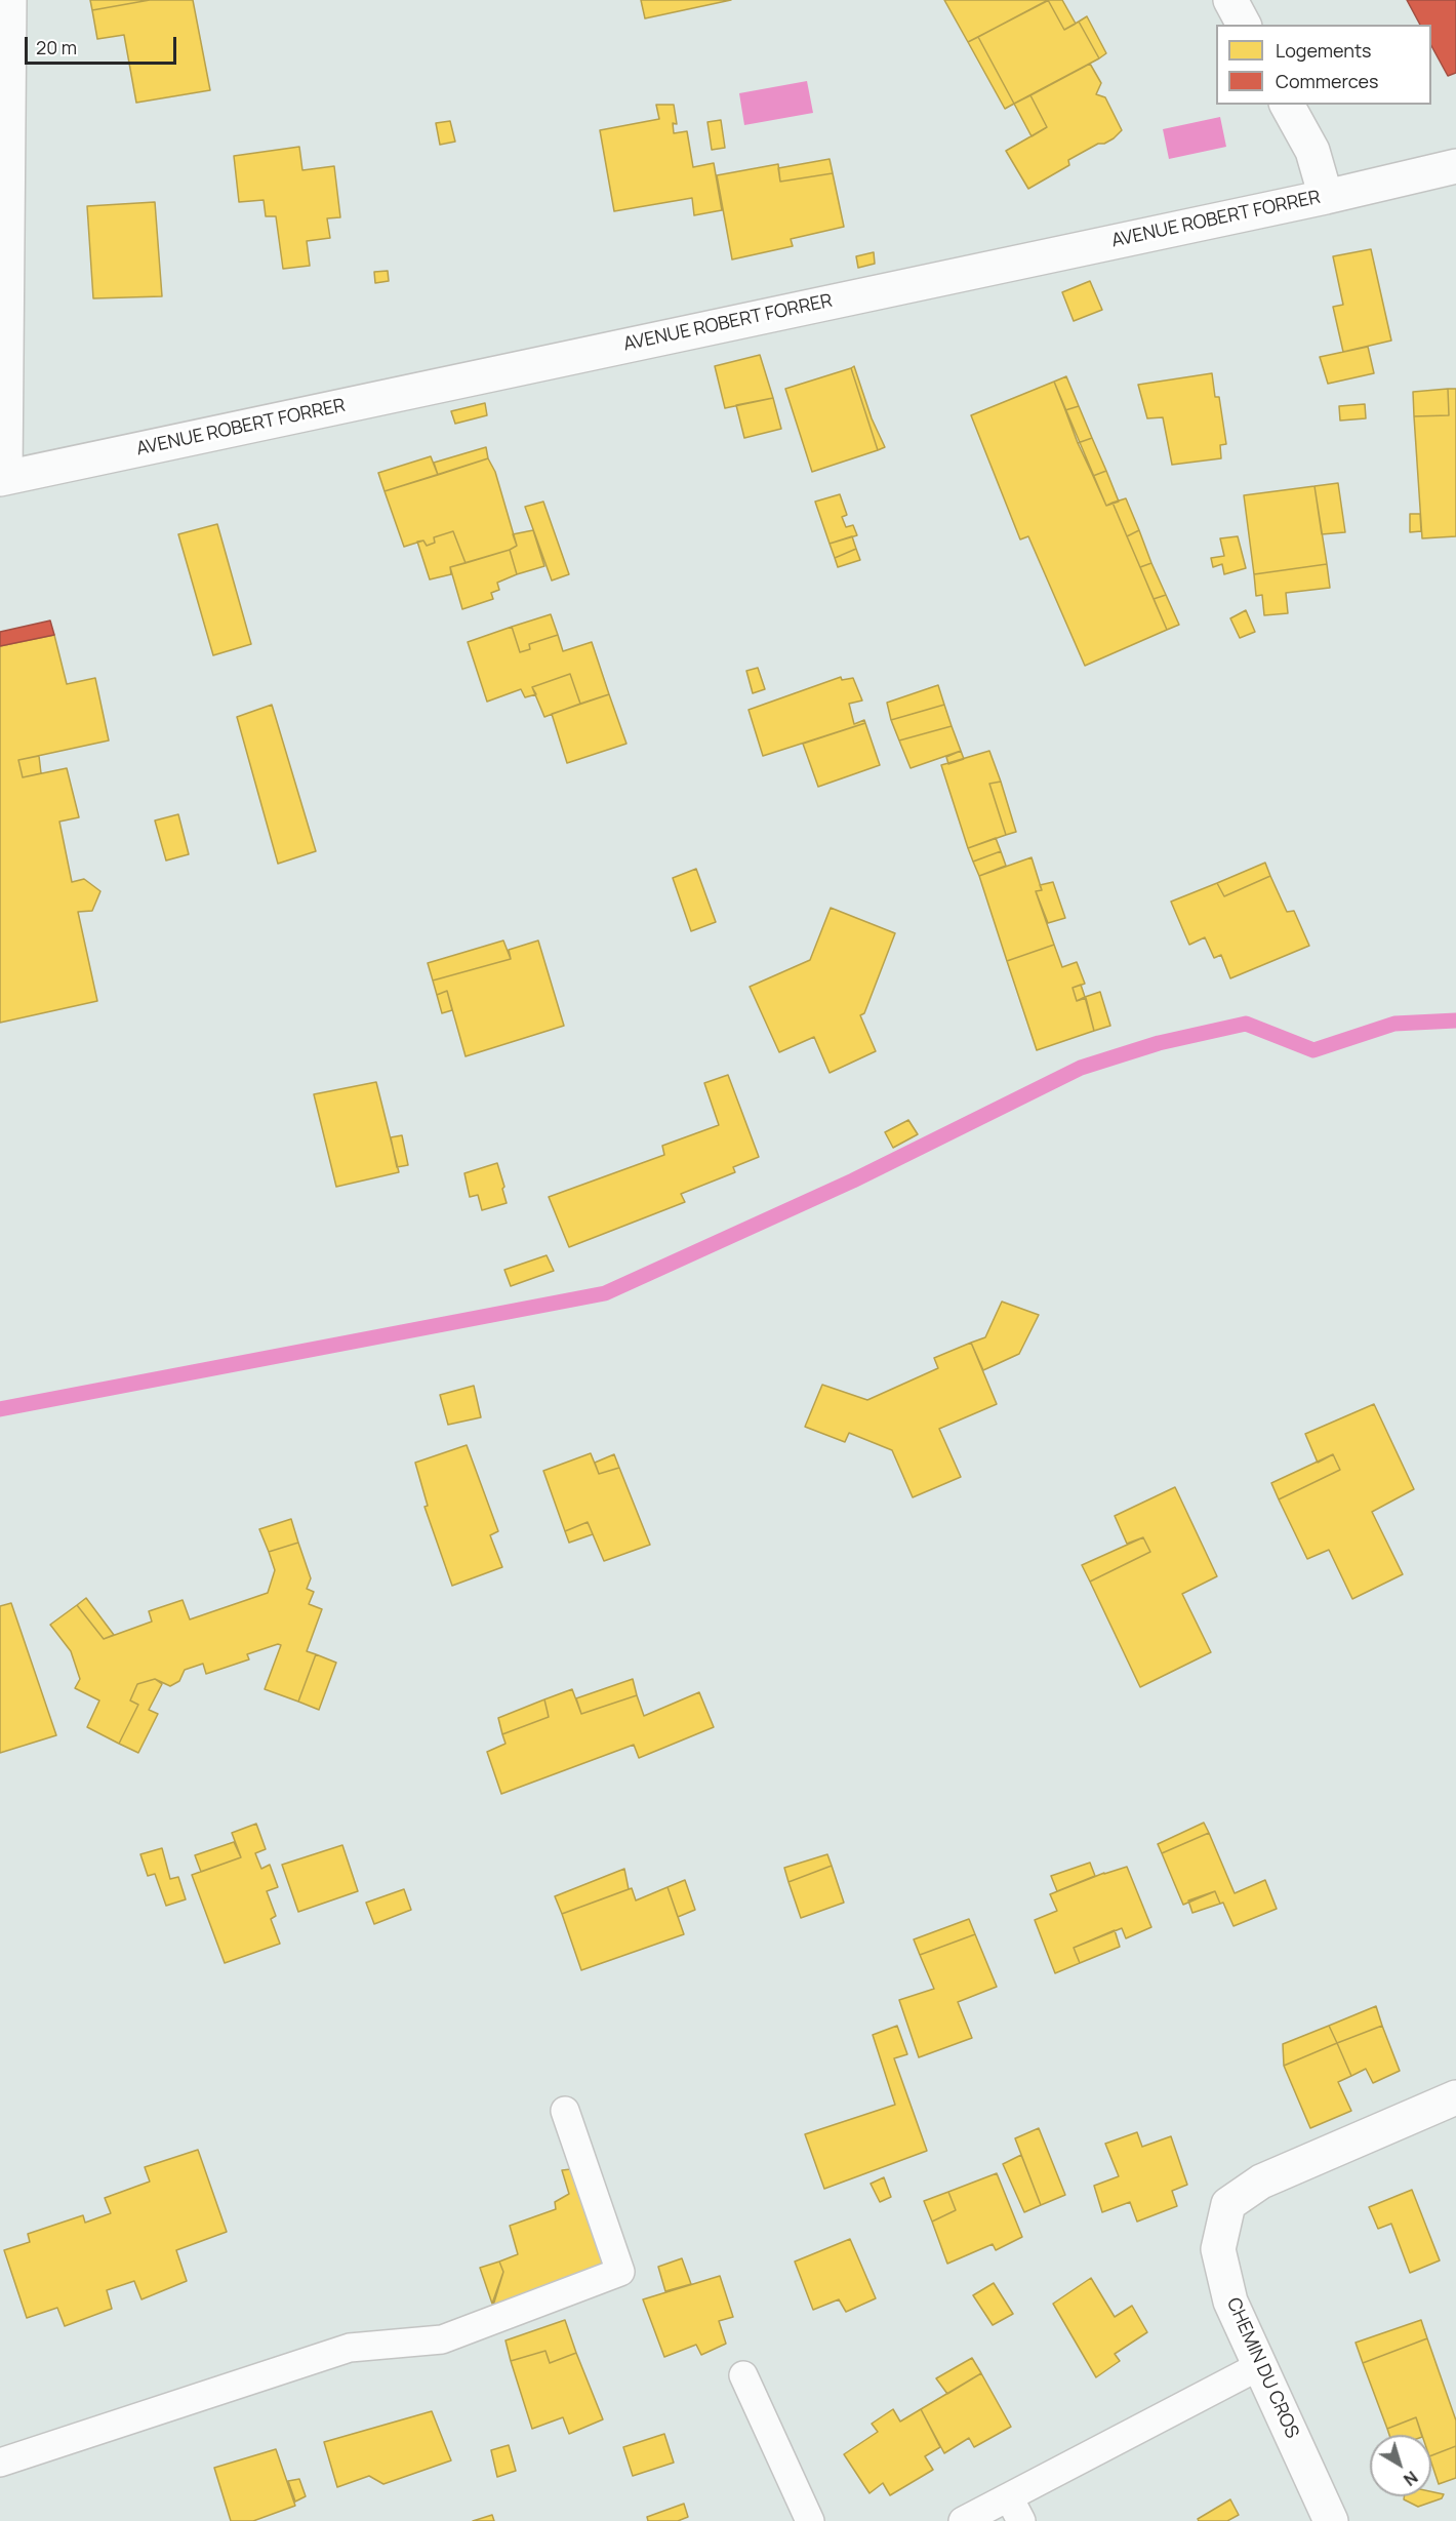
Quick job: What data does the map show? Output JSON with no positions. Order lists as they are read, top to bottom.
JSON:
{
  "streets": {
    "street": ["AVENUE ROBERT FORRER", "CHEMIN DU CROS"]
  },
  "legend": ["Logements", "Commerces"],
  "scale_bar": "20 m",
  "north": "bottom right"
}
